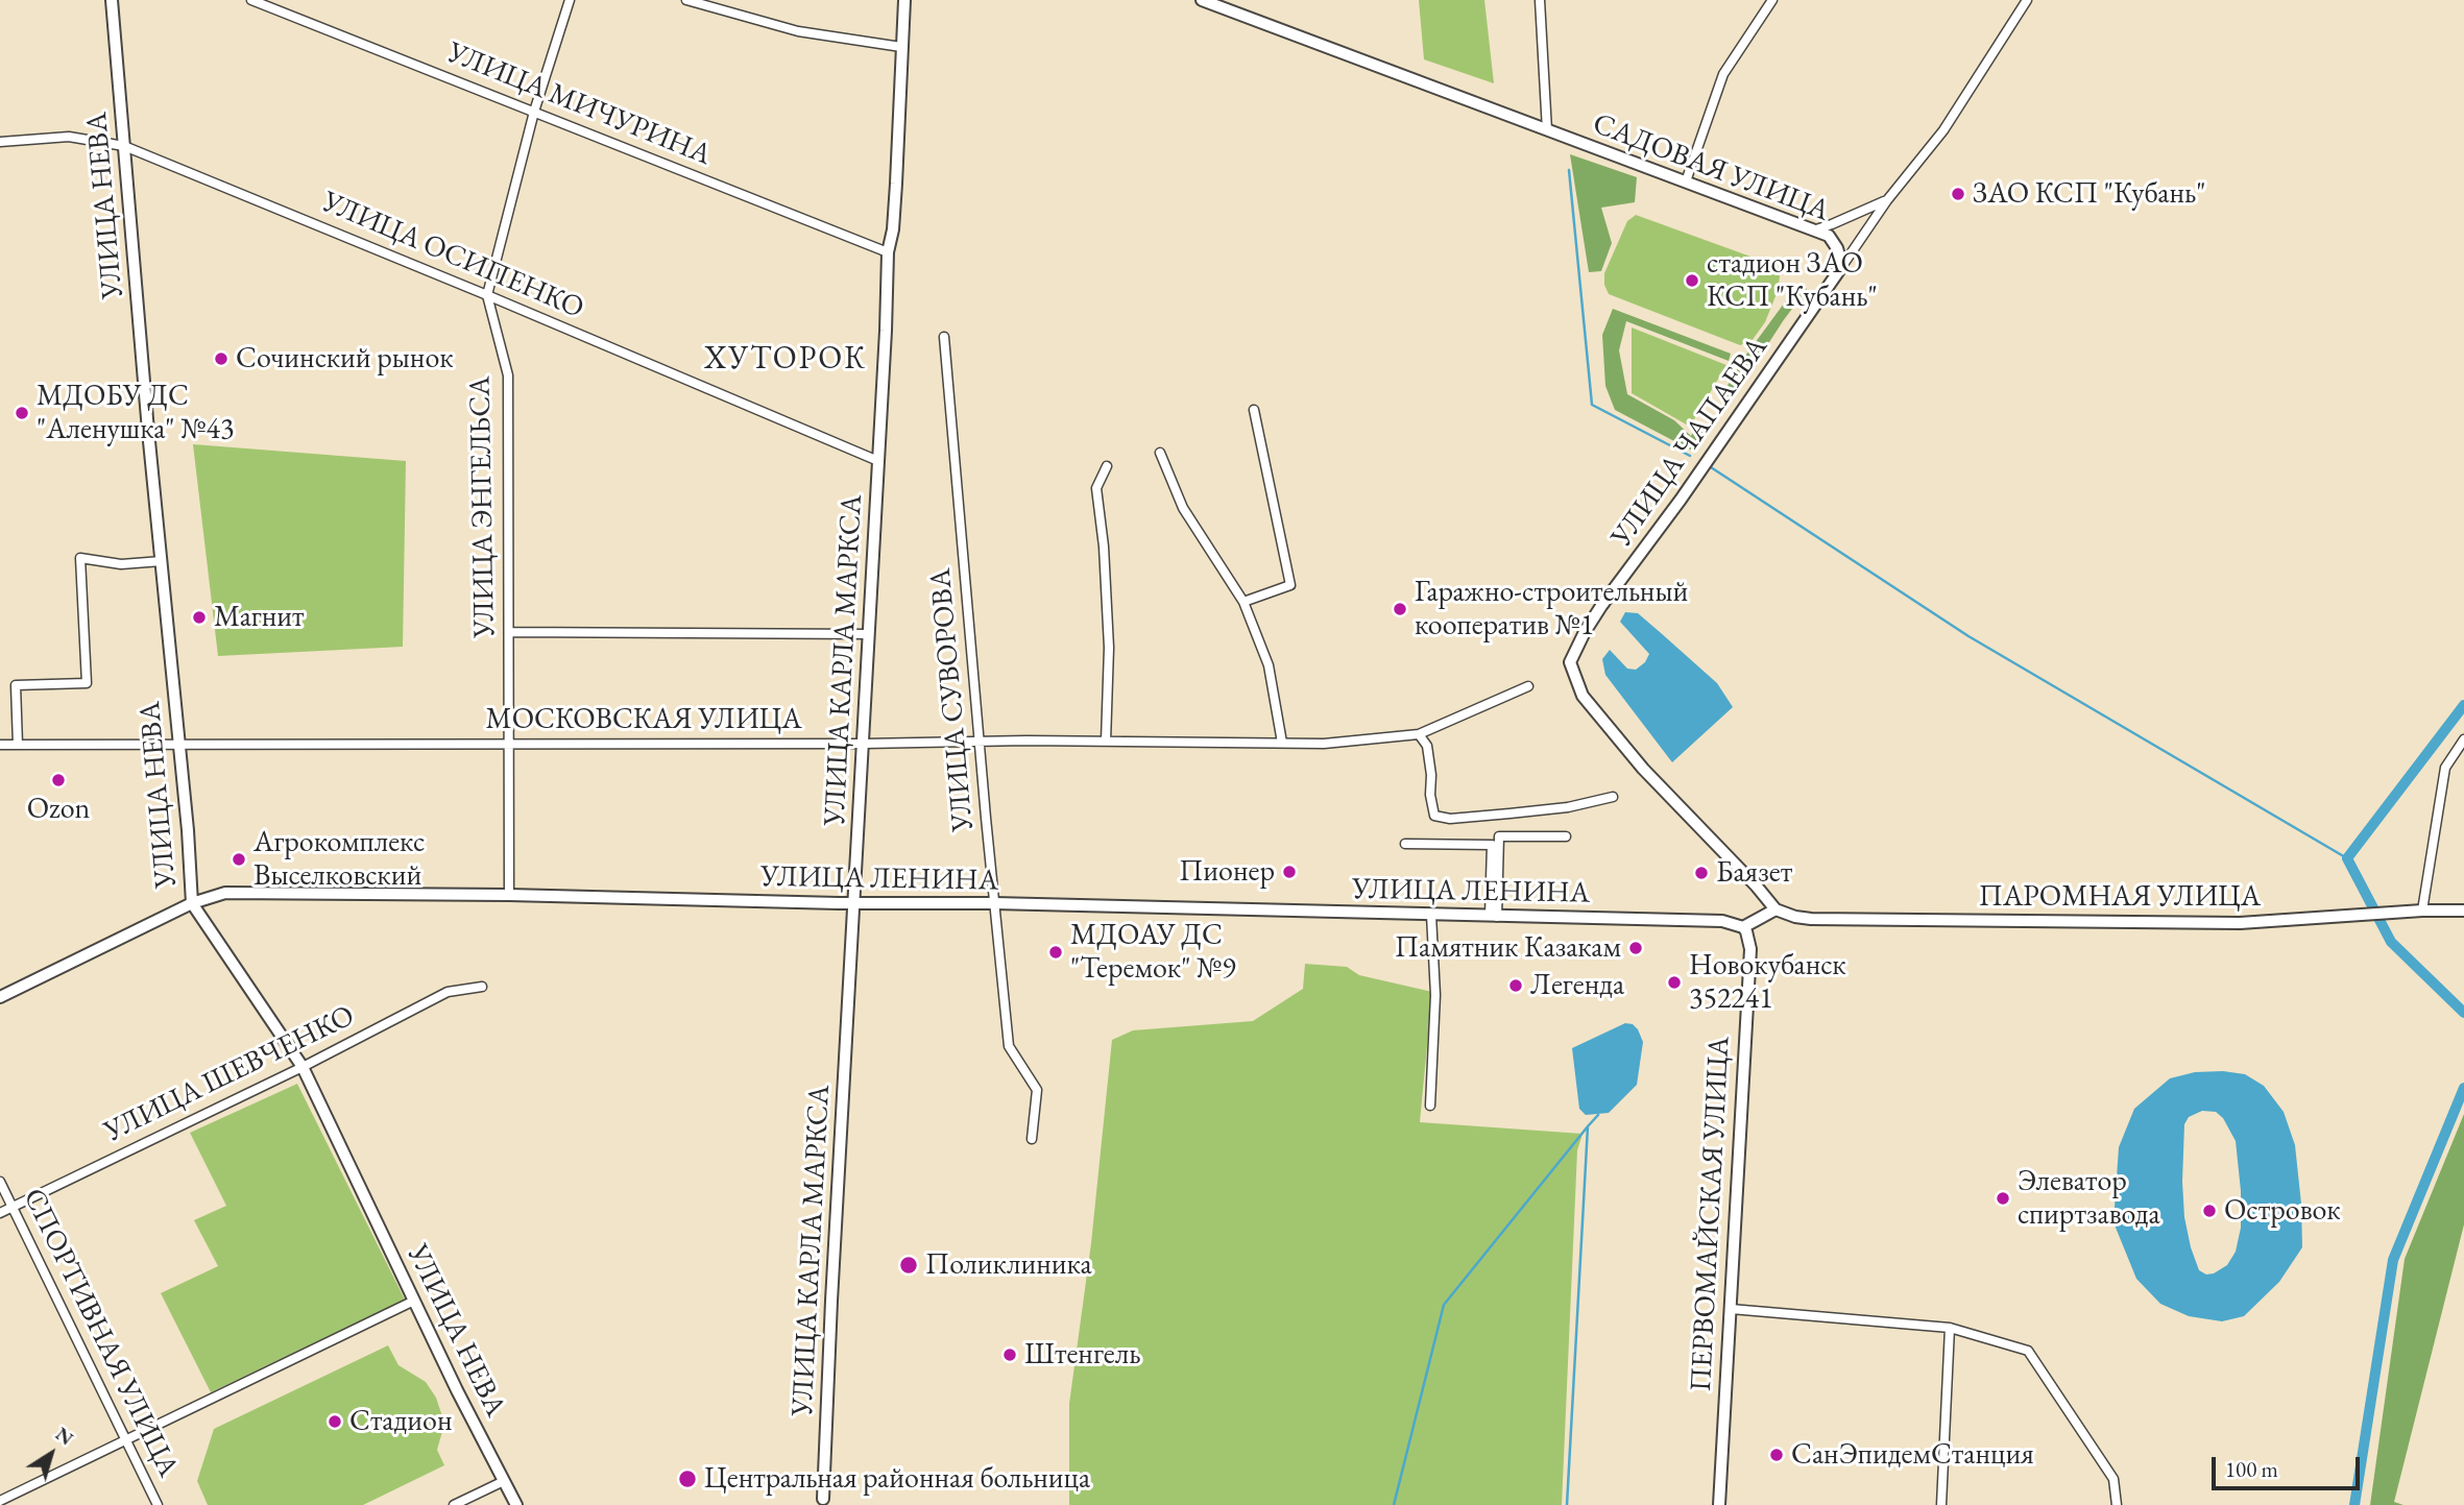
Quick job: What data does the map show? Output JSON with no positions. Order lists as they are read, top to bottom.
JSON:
{
  "streets": {
    "main road": [
      "САДОВАЯ УЛИЦА",
      "УЛИЦА НЕВА",
      "УЛИЦА ЧАПАЕВА",
      "УЛИЦА КАРЛА МАРКСА",
      "УЛИЦА ЛЕНИНА",
      "ПАРОМНАЯ УЛИЦА",
      "ПЕРВОМАЙСКАЯ УЛИЦА"
    ],
    "street": [
      "УЛИЦА МИЧУРИНА",
      "УЛИЦА ОСИПЕНКО",
      "УЛИЦА ЭНГЕЛЬСА",
      "УЛИЦА СУВОРОВА",
      "МОСКОВСКАЯ УЛИЦА",
      "УЛИЦА ШЕВЧЕНКО",
      "СПОРТИВНАЯ УЛИЦА"
    ]
  },
  "crossings": [
    ["УЛИЦА МИЧУРИНА", "УЛИЦА ЭНГЕЛЬСА"],
    ["УЛИЦА МИЧУРИНА", "УЛИЦА КАРЛА МАРКСА"],
    ["САДОВАЯ УЛИЦА", "УЛИЦА ЧАПАЕВА"],
    ["УЛИЦА НЕВА", "УЛИЦА ОСИПЕНКО"],
    ["УЛИЦА НЕВА", "МОСКОВСКАЯ УЛИЦА"],
    ["УЛИЦА НЕВА", "УЛИЦА ЛЕНИНА"],
    ["УЛИЦА НЕВА", "УЛИЦА ШЕВЧЕНКО"],
    ["УЛИЦА ОСИПЕНКО", "УЛИЦА ЭНГЕЛЬСА"],
    ["УЛИЦА ОСИПЕНКО", "УЛИЦА КАРЛА МАРКСА"],
    ["УЛИЦА ЧАПАЕВА", "ПАРОМНАЯ УЛИЦА"],
    ["УЛИЦА ЭНГЕЛЬСА", "МОСКОВСКАЯ УЛИЦА"],
    ["УЛИЦА ЭНГЕЛЬСА", "УЛИЦА ЛЕНИНА"],
    ["УЛИЦА КАРЛА МАРКСА", "МОСКОВСКАЯ УЛИЦА"],
    ["УЛИЦА КАРЛА МАРКСА", "УЛИЦА ЛЕНИНА"],
    ["УЛИЦА СУВОРОВА", "МОСКОВСКАЯ УЛИЦА"],
    ["УЛИЦА СУВОРОВА", "УЛИЦА ЛЕНИНА"],
    ["УЛИЦА ЛЕНИНА", "ПЕРВОМАЙСКАЯ УЛИЦА"],
    ["УЛИЦА ШЕВЧЕНКО", "СПОРТИВНАЯ УЛИЦА"]
  ],
  "districts": ["ХУТОРОК"],
  "places": [
    "ЗАО КСП \"Кубань\"",
    "стадион ЗАО КСП \"Кубань\"",
    "Сочинский рынок",
    "МДОБУ ДС \"Аленушка\" №43",
    "Гаражно-строительный кооператив №1",
    "Магнит",
    "Ozon",
    "Агрокомплекс Выселковский",
    "Пионер",
    "Баязет",
    "Памятник Казакам",
    "МДОАУ ДС \"Теремок\" №9",
    "Новокубанск 352241",
    "Легенда",
    "Элеватор спиртзавода",
    "Островок",
    "Поликлиника",
    "Штенгель",
    "Стадион",
    "СанЭпидемСтанция",
    "Центральная районная больница"
  ],
  "scale_bar": "100 m",
  "north": "top right"
}
